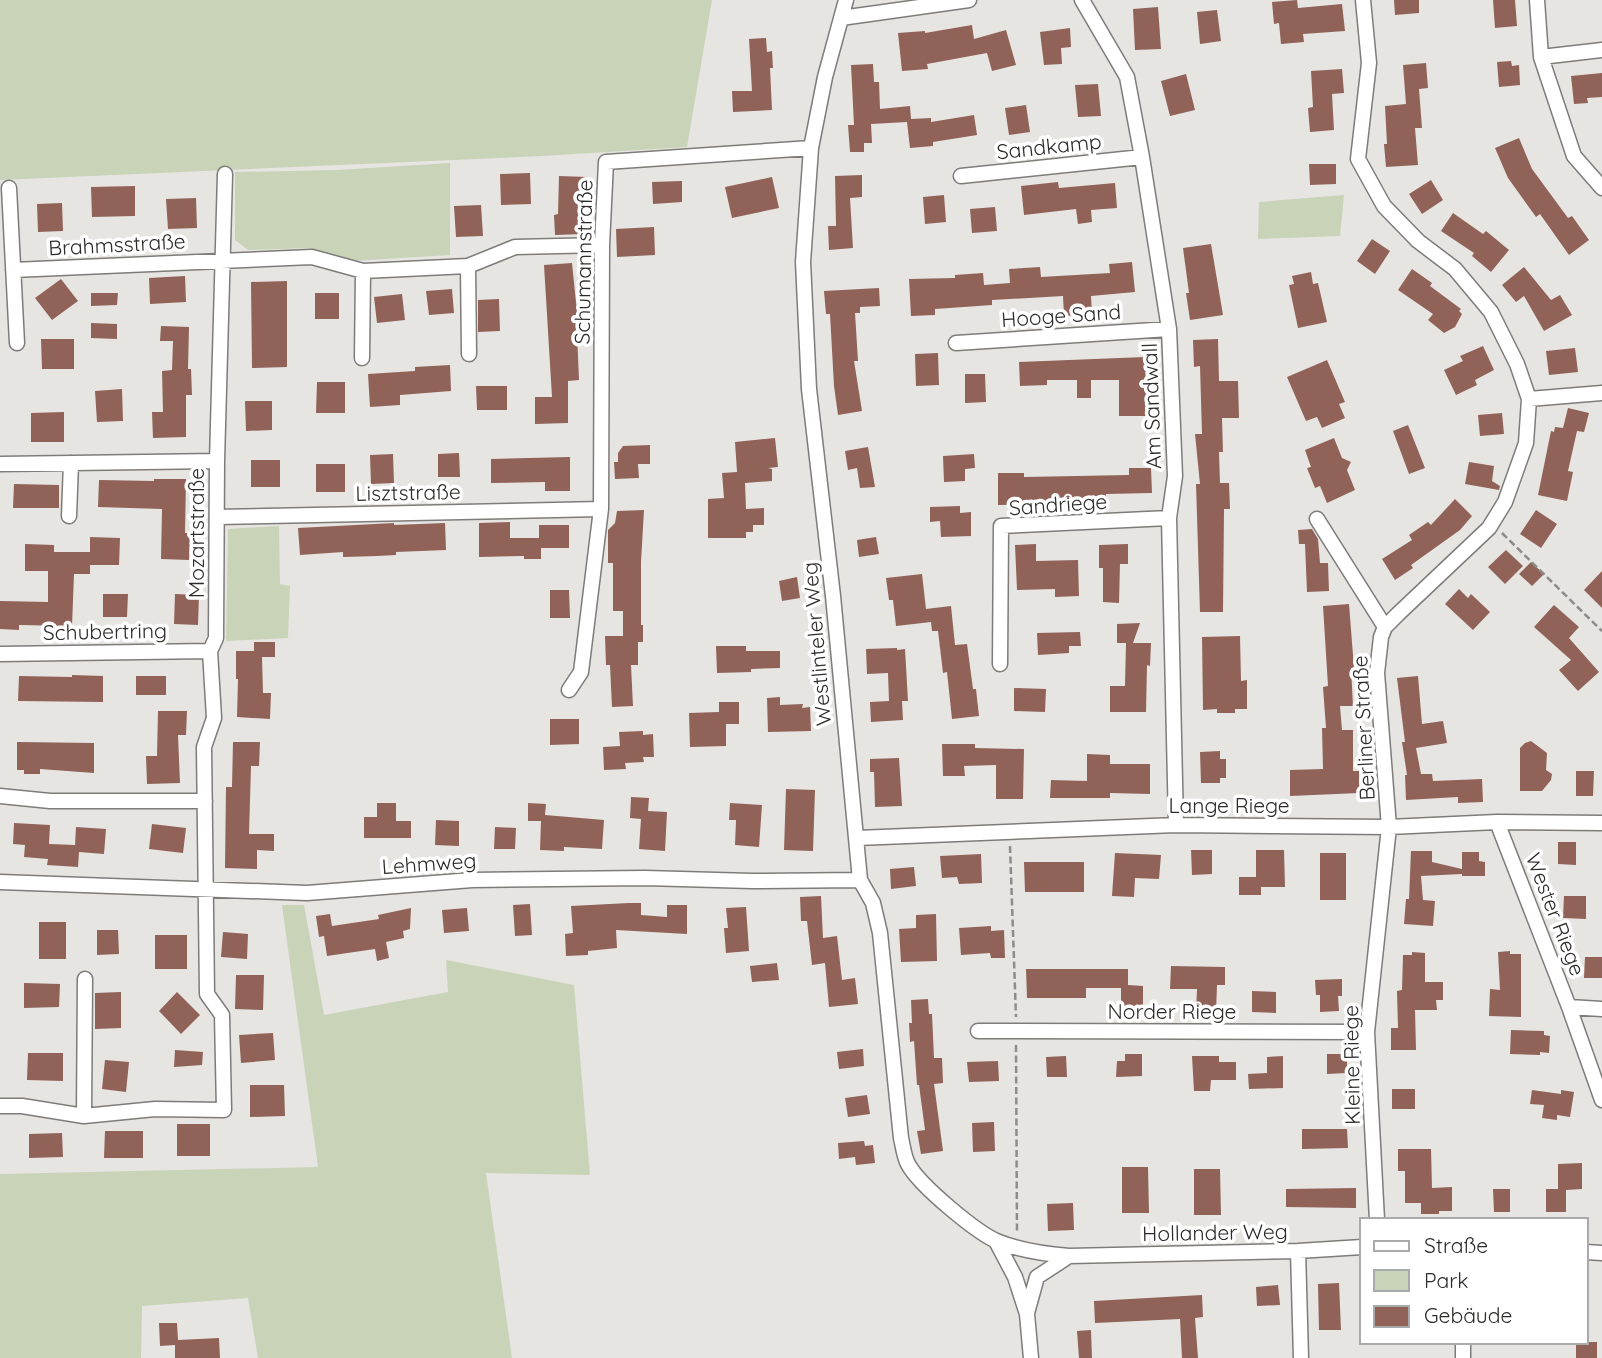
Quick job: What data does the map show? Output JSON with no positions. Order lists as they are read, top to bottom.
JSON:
{
  "streets": {
    "street": [
      "Sandkamp",
      "Brahmsstraße",
      "Schumannstraße",
      "Hooge Sand",
      "Am Sandwall",
      "Lisztstraße",
      "Sandriege",
      "Mozartstraße",
      "Schubertring",
      "Westlinteler Weg",
      "Berliner Straße",
      "Lange Riege",
      "Lehmweg",
      "Wester Riege",
      "Norder Riege",
      "Kleine Riege",
      "Hollander Weg"
    ]
  },
  "crossings": [
    ["Sandkamp", "Am Sandwall"],
    ["Brahmsstraße", "Schumannstraße"],
    ["Brahmsstraße", "Mozartstraße"],
    ["Schumannstraße", "Lisztstraße"],
    ["Schumannstraße", "Westlinteler Weg"],
    ["Hooge Sand", "Am Sandwall"],
    ["Am Sandwall", "Sandriege"],
    ["Am Sandwall", "Lange Riege"],
    ["Lisztstraße", "Mozartstraße"],
    ["Mozartstraße", "Schubertring"],
    ["Mozartstraße", "Lehmweg"],
    ["Westlinteler Weg", "Lange Riege"],
    ["Westlinteler Weg", "Lehmweg"],
    ["Westlinteler Weg", "Hollander Weg"],
    ["Berliner Straße", "Lange Riege"],
    ["Berliner Straße", "Kleine Riege"],
    ["Lange Riege", "Wester Riege"],
    ["Lange Riege", "Kleine Riege"],
    ["Norder Riege", "Kleine Riege"]
  ],
  "legend": ["Straße", "Park", "Gebäude"]
}
